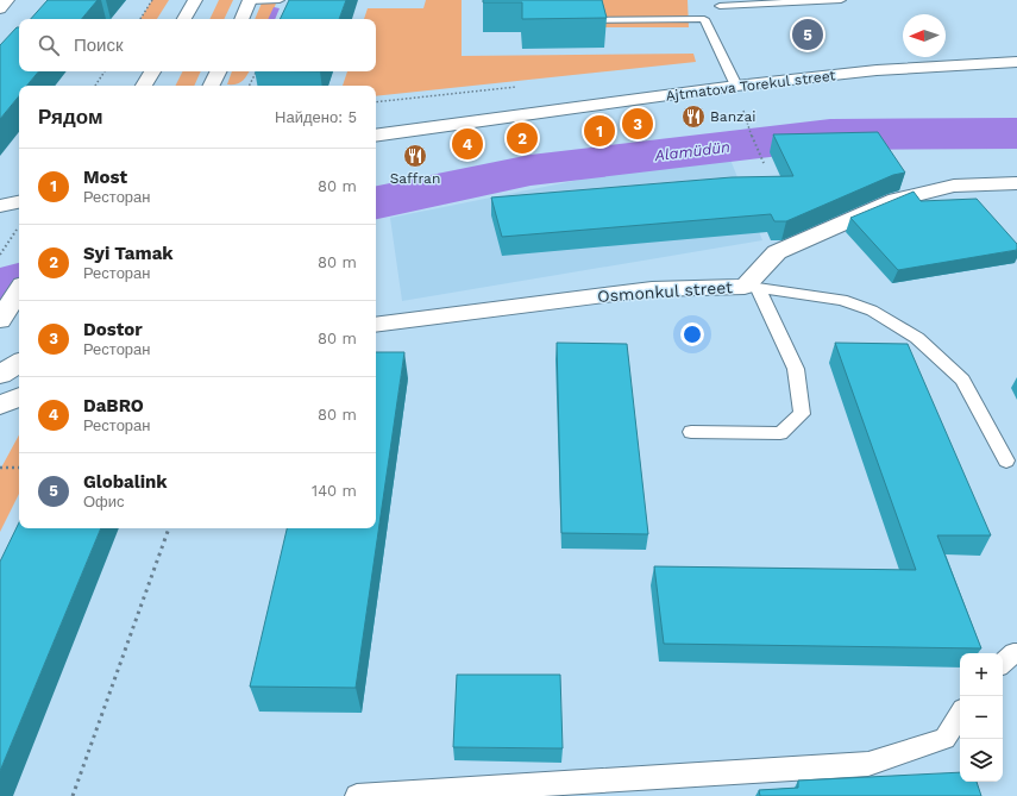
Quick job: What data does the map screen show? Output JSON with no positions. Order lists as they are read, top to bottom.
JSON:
{
  "streets": {
    "street": ["Ajtmatova Torekul street", "Osmonkul street"]
  },
  "water": ["Alamüdün"],
  "places": {
    "restaurant": ["Banzai", "Saffran"]
  },
  "north": "left",
  "page": {
    "pins": [
      "5",
      "3",
      "1",
      "2",
      "4"
    ],
    "search": "Поиск",
    "heading": ["Рядом", "Найдено: 5"],
    "list": [
      {
        "mark": "1",
        "name": "Most",
        "note": "Ресторан",
        "value": "80 m"
      },
      {
        "mark": "2",
        "name": "Syi Tamak",
        "note": "Ресторан",
        "value": "80 m"
      },
      {
        "mark": "3",
        "name": "Dostor",
        "note": "Ресторан",
        "value": "80 m"
      },
      {
        "mark": "4",
        "name": "DaBRO",
        "note": "Ресторан",
        "value": "80 m"
      },
      {
        "mark": "5",
        "name": "Globalink",
        "note": "Офис",
        "value": "140 m"
      }
    ],
    "map_buttons": ["+", "−"]
  }
}
